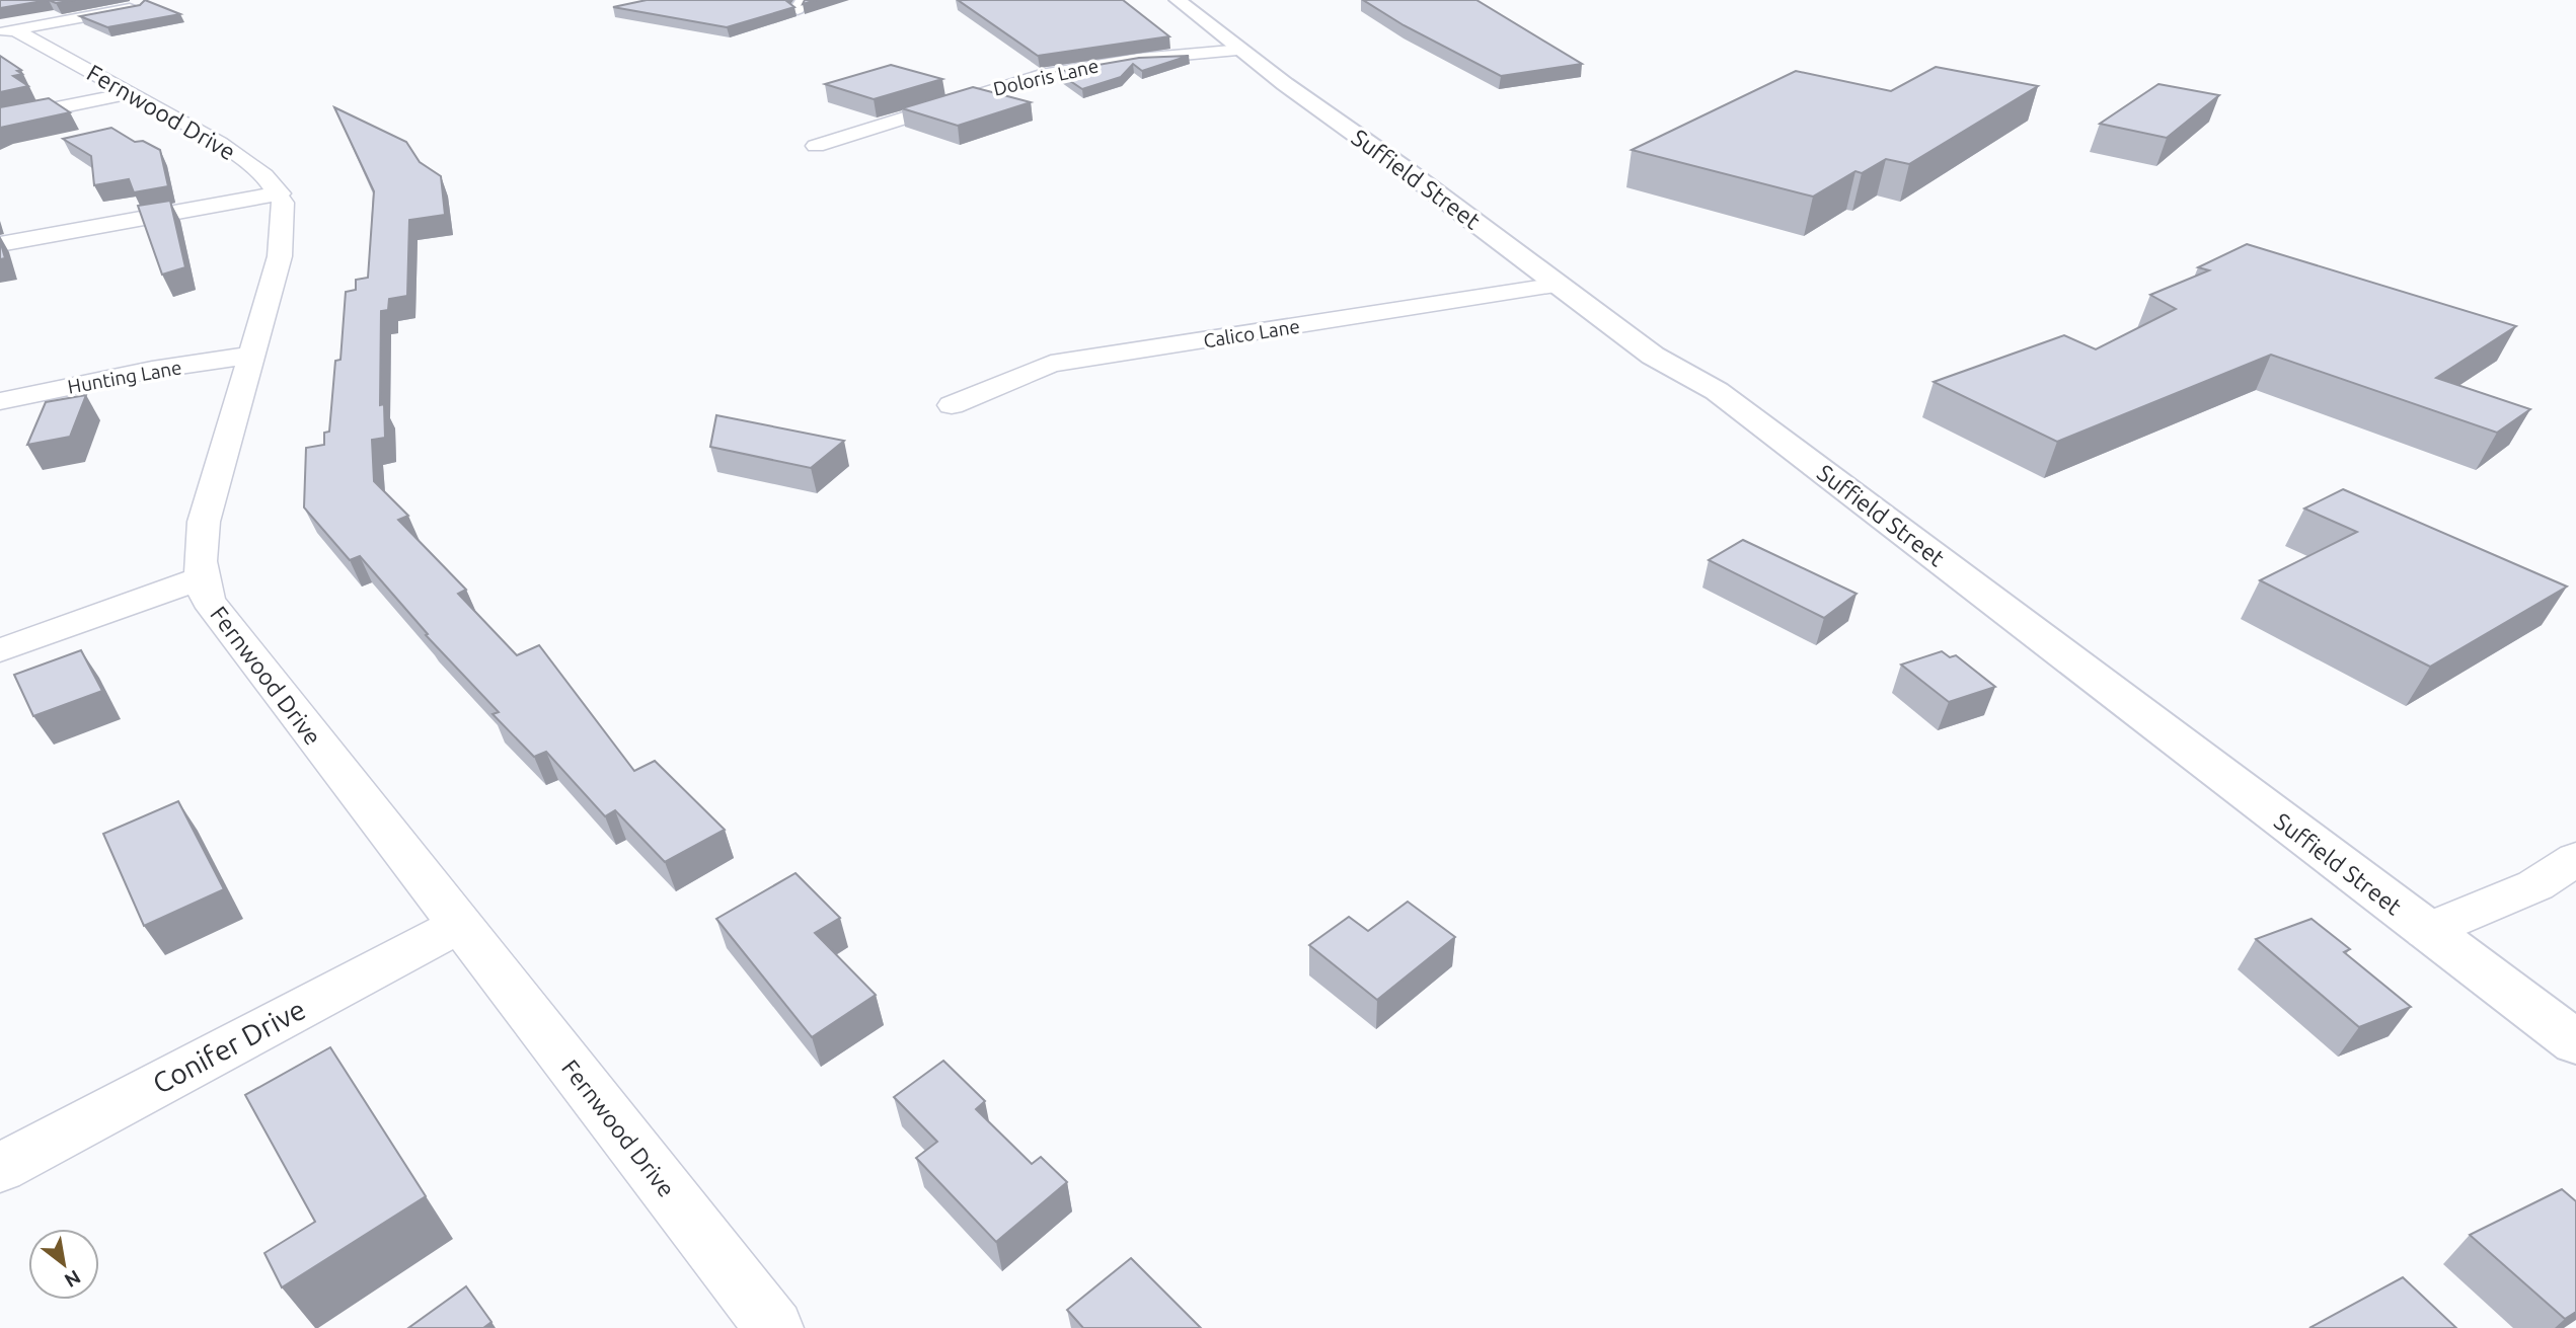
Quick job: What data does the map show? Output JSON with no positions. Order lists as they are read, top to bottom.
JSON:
{
  "streets": {
    "main road": ["Suffield Street"],
    "street": [
      "Doloris Lane",
      "Fernwood Drive",
      "Calico Lane",
      "Hunting Lane",
      "Conifer Drive"
    ]
  },
  "crossings": [
    ["Doloris Lane", "Suffield Street"],
    ["Fernwood Drive", "Hunting Lane"],
    ["Fernwood Drive", "Conifer Drive"],
    ["Suffield Street", "Calico Lane"]
  ],
  "north": "bottom right"
}
